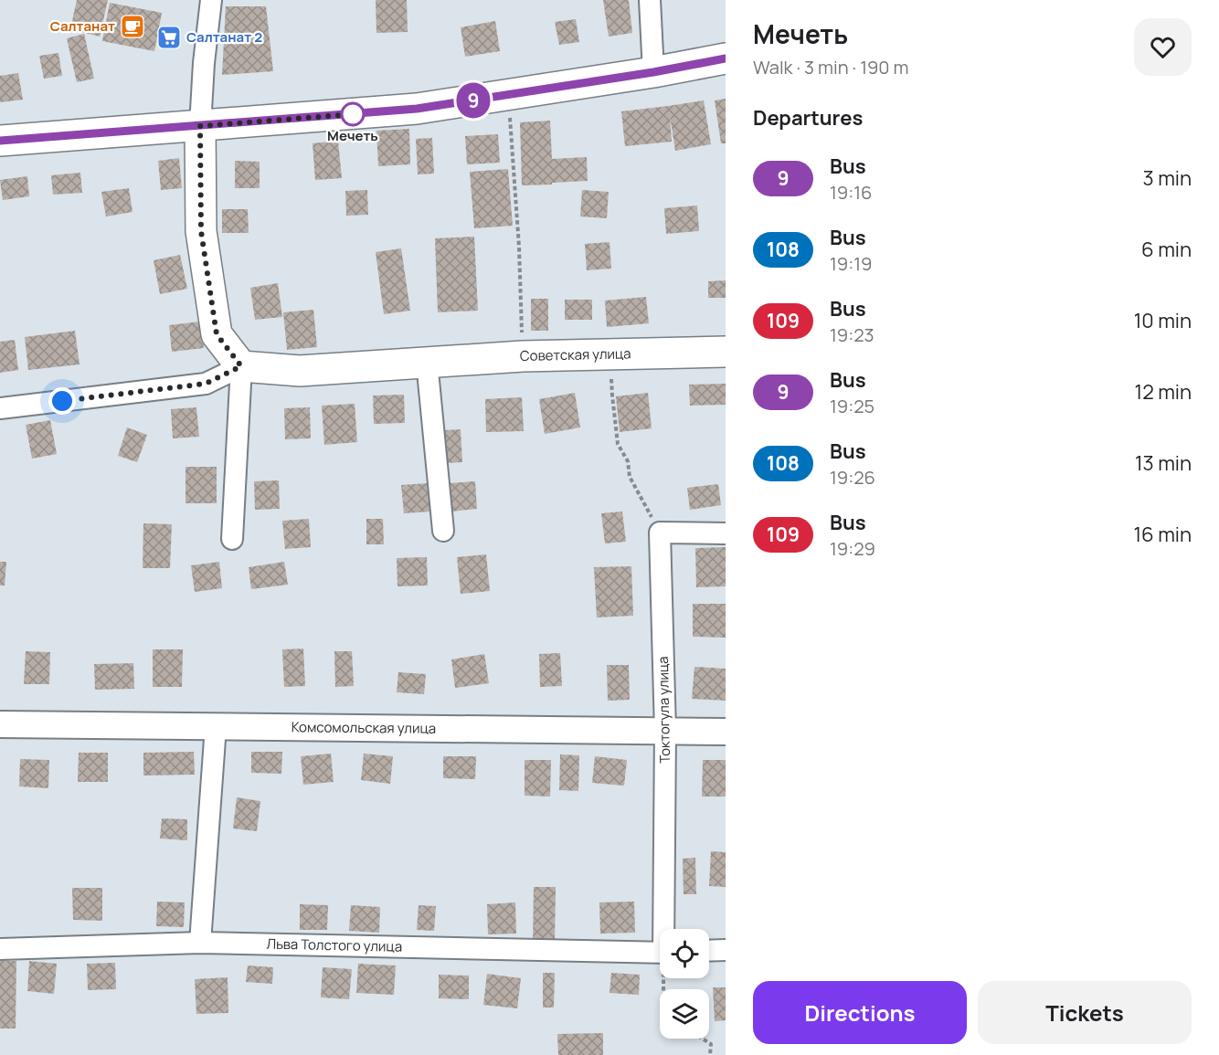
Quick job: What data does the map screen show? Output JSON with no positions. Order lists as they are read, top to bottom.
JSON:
{
  "streets": {
    "main road": ["Советская улица"],
    "street": ["Токтогула улица", "Комсомольская улица", "Льва Толстого улица"]
  },
  "crossings": [
    ["Токтогула улица", "Комсомольская улица"]
  ],
  "places": {
    "cafe": ["Салтанат"],
    "supermarket": ["Салтанат 2"],
    "other": ["Мечеть"]
  },
  "lines": ["bus line 9"],
  "page": {
    "on_map": "9",
    "heading": [
      ["Мечеть", "Walk · 3 min · 190 m"],
      "Departures"
    ],
    "list": [
      {
        "mark": "9",
        "name": "Bus",
        "note": "19:16",
        "value": "3 min"
      },
      {
        "mark": "108",
        "name": "Bus",
        "note": "19:19",
        "value": "6 min"
      },
      {
        "mark": "109",
        "name": "Bus",
        "note": "19:23",
        "value": "10 min"
      },
      {
        "mark": "9",
        "name": "Bus",
        "note": "19:25",
        "value": "12 min"
      },
      {
        "mark": "108",
        "name": "Bus",
        "note": "19:26",
        "value": "13 min"
      },
      {
        "mark": "109",
        "name": "Bus",
        "note": "19:29",
        "value": "16 min"
      }
    ],
    "buttons": ["Directions", "Tickets"]
  }
}
